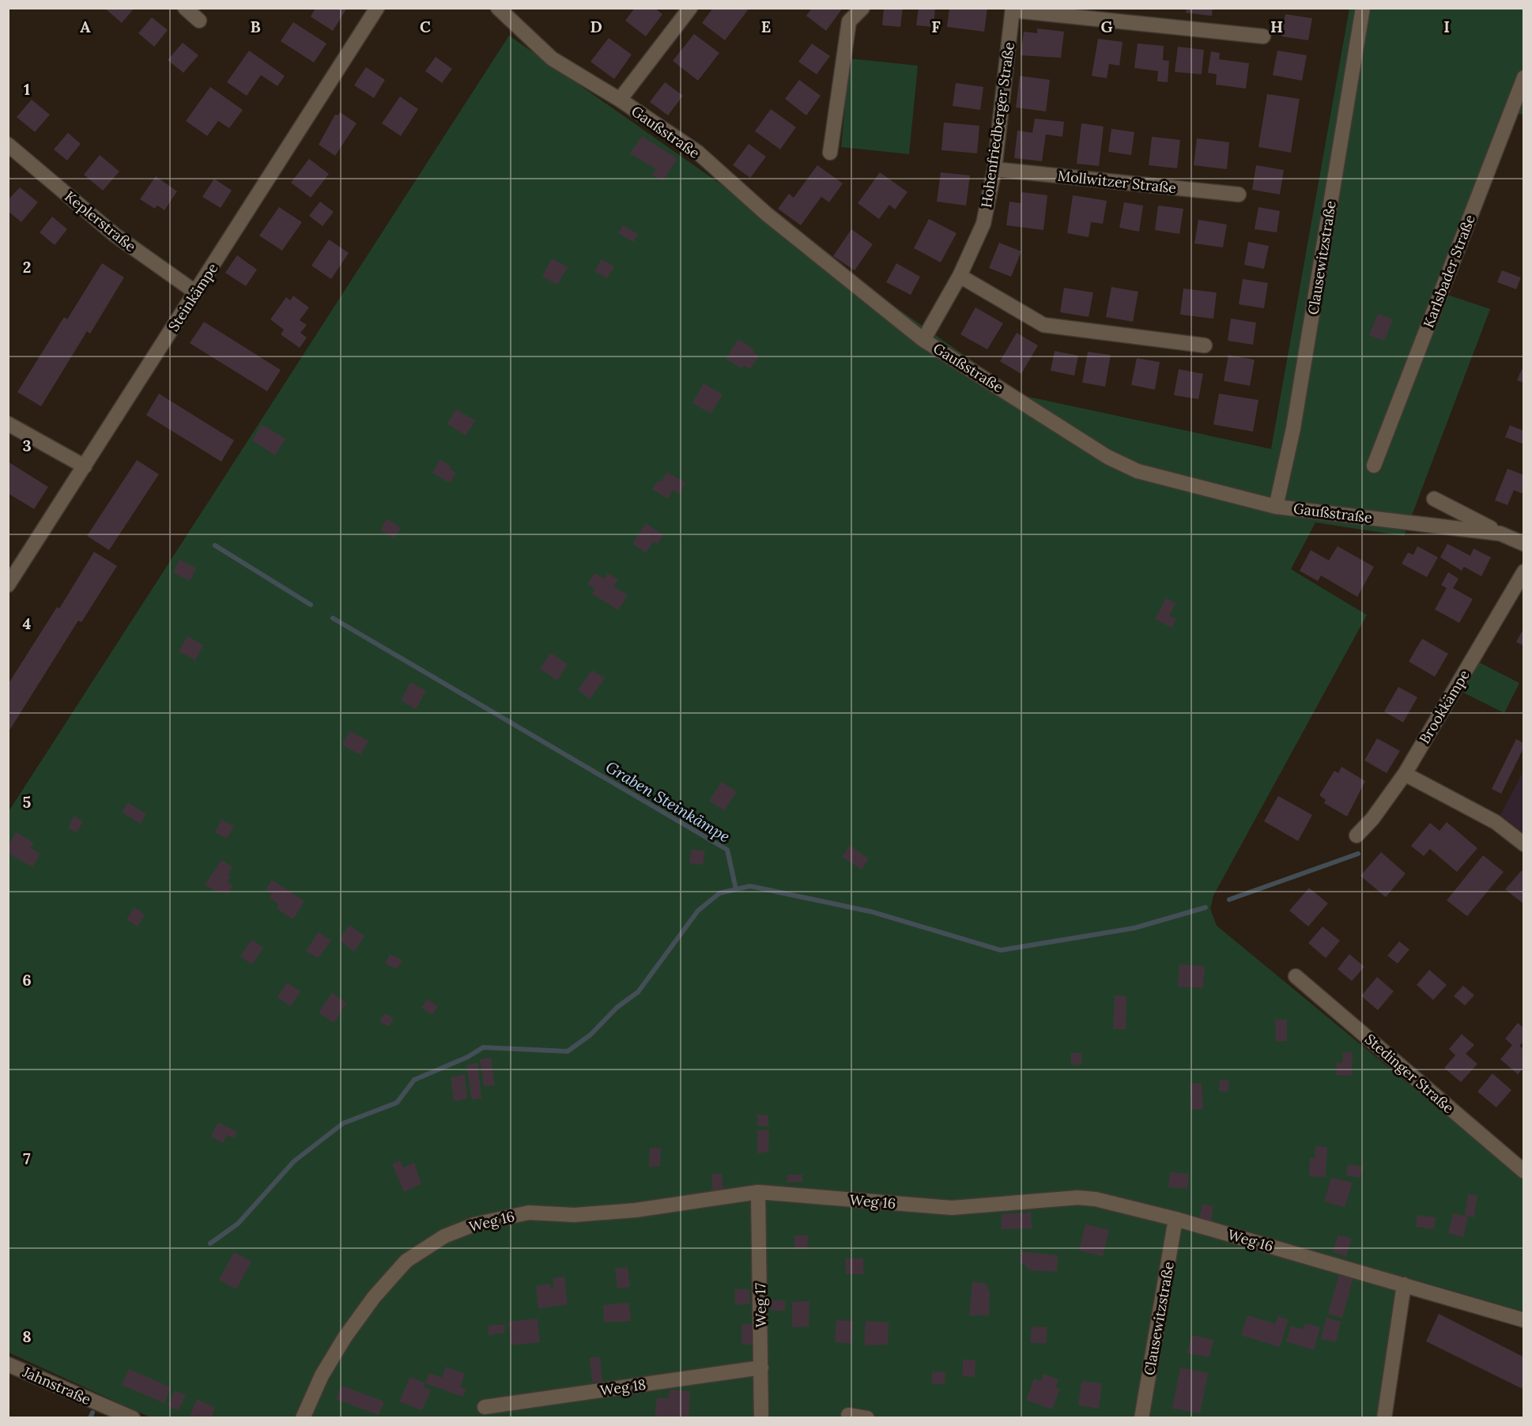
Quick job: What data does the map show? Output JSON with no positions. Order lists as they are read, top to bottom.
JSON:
{
  "streets": {
    "street": [
      "Hohenfriedberger Straße",
      "Gaußstraße",
      "Mollwitzer Straße",
      "Keplerstraße",
      "Clausewitzstraße",
      "Karlsbader Straße",
      "Steinkämpe",
      "Brookkämpe",
      "Stedinger Straße",
      "Weg 16",
      "Weg 17",
      "Jahnstraße",
      "Weg 18"
    ]
  },
  "crossings": [
    ["Hohenfriedberger Straße", "Gaußstraße"],
    ["Hohenfriedberger Straße", "Mollwitzer Straße"],
    ["Gaußstraße", "Clausewitzstraße"],
    ["Keplerstraße", "Steinkämpe"],
    ["Clausewitzstraße", "Weg 16"],
    ["Weg 16", "Weg 17"],
    ["Weg 17", "Weg 18"]
  ],
  "water": ["Graben Steinkämpe"],
  "grid": {
    "columns": [
      "A",
      "B",
      "C",
      "D",
      "E",
      "F",
      "G",
      "H",
      "I"
    ],
    "rows": [
      "1",
      "2",
      "3",
      "4",
      "5",
      "6",
      "7",
      "8"
    ]
  }
}
